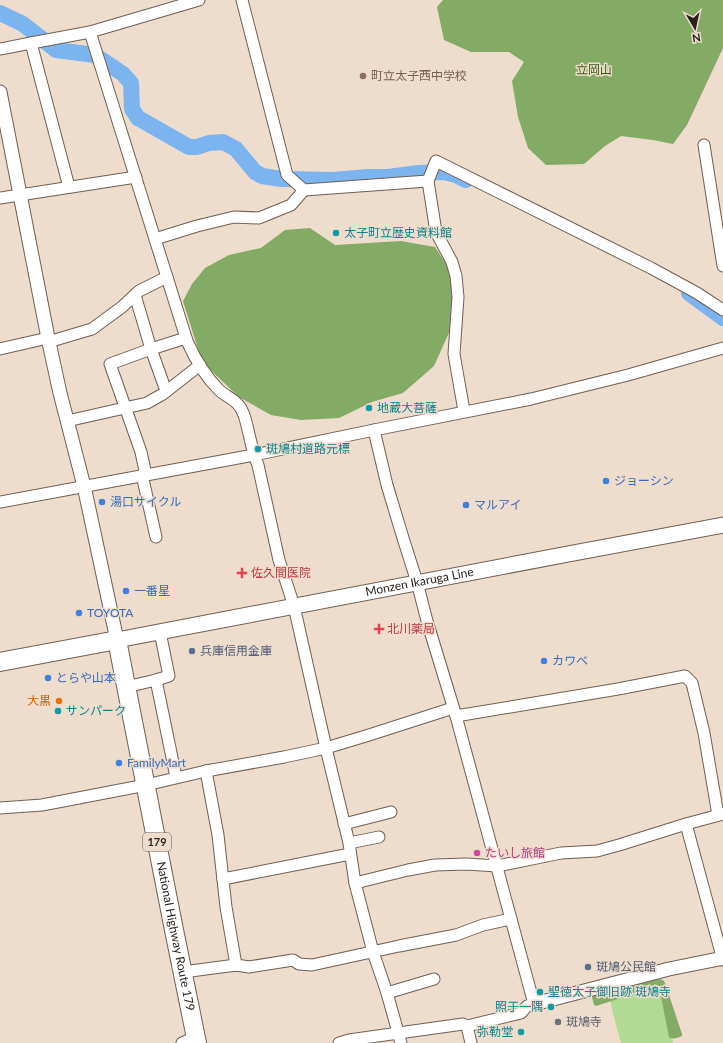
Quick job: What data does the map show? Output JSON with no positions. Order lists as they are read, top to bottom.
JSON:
{
  "streets": {
    "highway": ["179", "National Highway Route 179"],
    "main road": ["Monzen Ikaruga Line"]
  },
  "crossings": [
    ["Monzen Ikaruga Line", "National Highway Route 179"]
  ],
  "parks": ["立岡山"],
  "places": {
    "other": [
      "町立太子西中学校",
      "太子町立歴史資料館",
      "地蔵大菩薩",
      "斑鳩村道路元標",
      "ジョーシン",
      "湯口サイクル",
      "マルアイ",
      "一番星",
      "TOYOTA",
      "兵庫信用金庫",
      "カワベ",
      "とらや山本",
      "大黒",
      "サンパーク",
      "FamilyMart",
      "たいし旅館",
      "斑鳩公民館",
      "聖徳太子御旧跡 斑鳩寺",
      "照于一隅",
      "斑鳩寺",
      "弥勒堂"
    ],
    "health": ["佐久間医院", "北川薬局"]
  },
  "north": "bottom"
}
